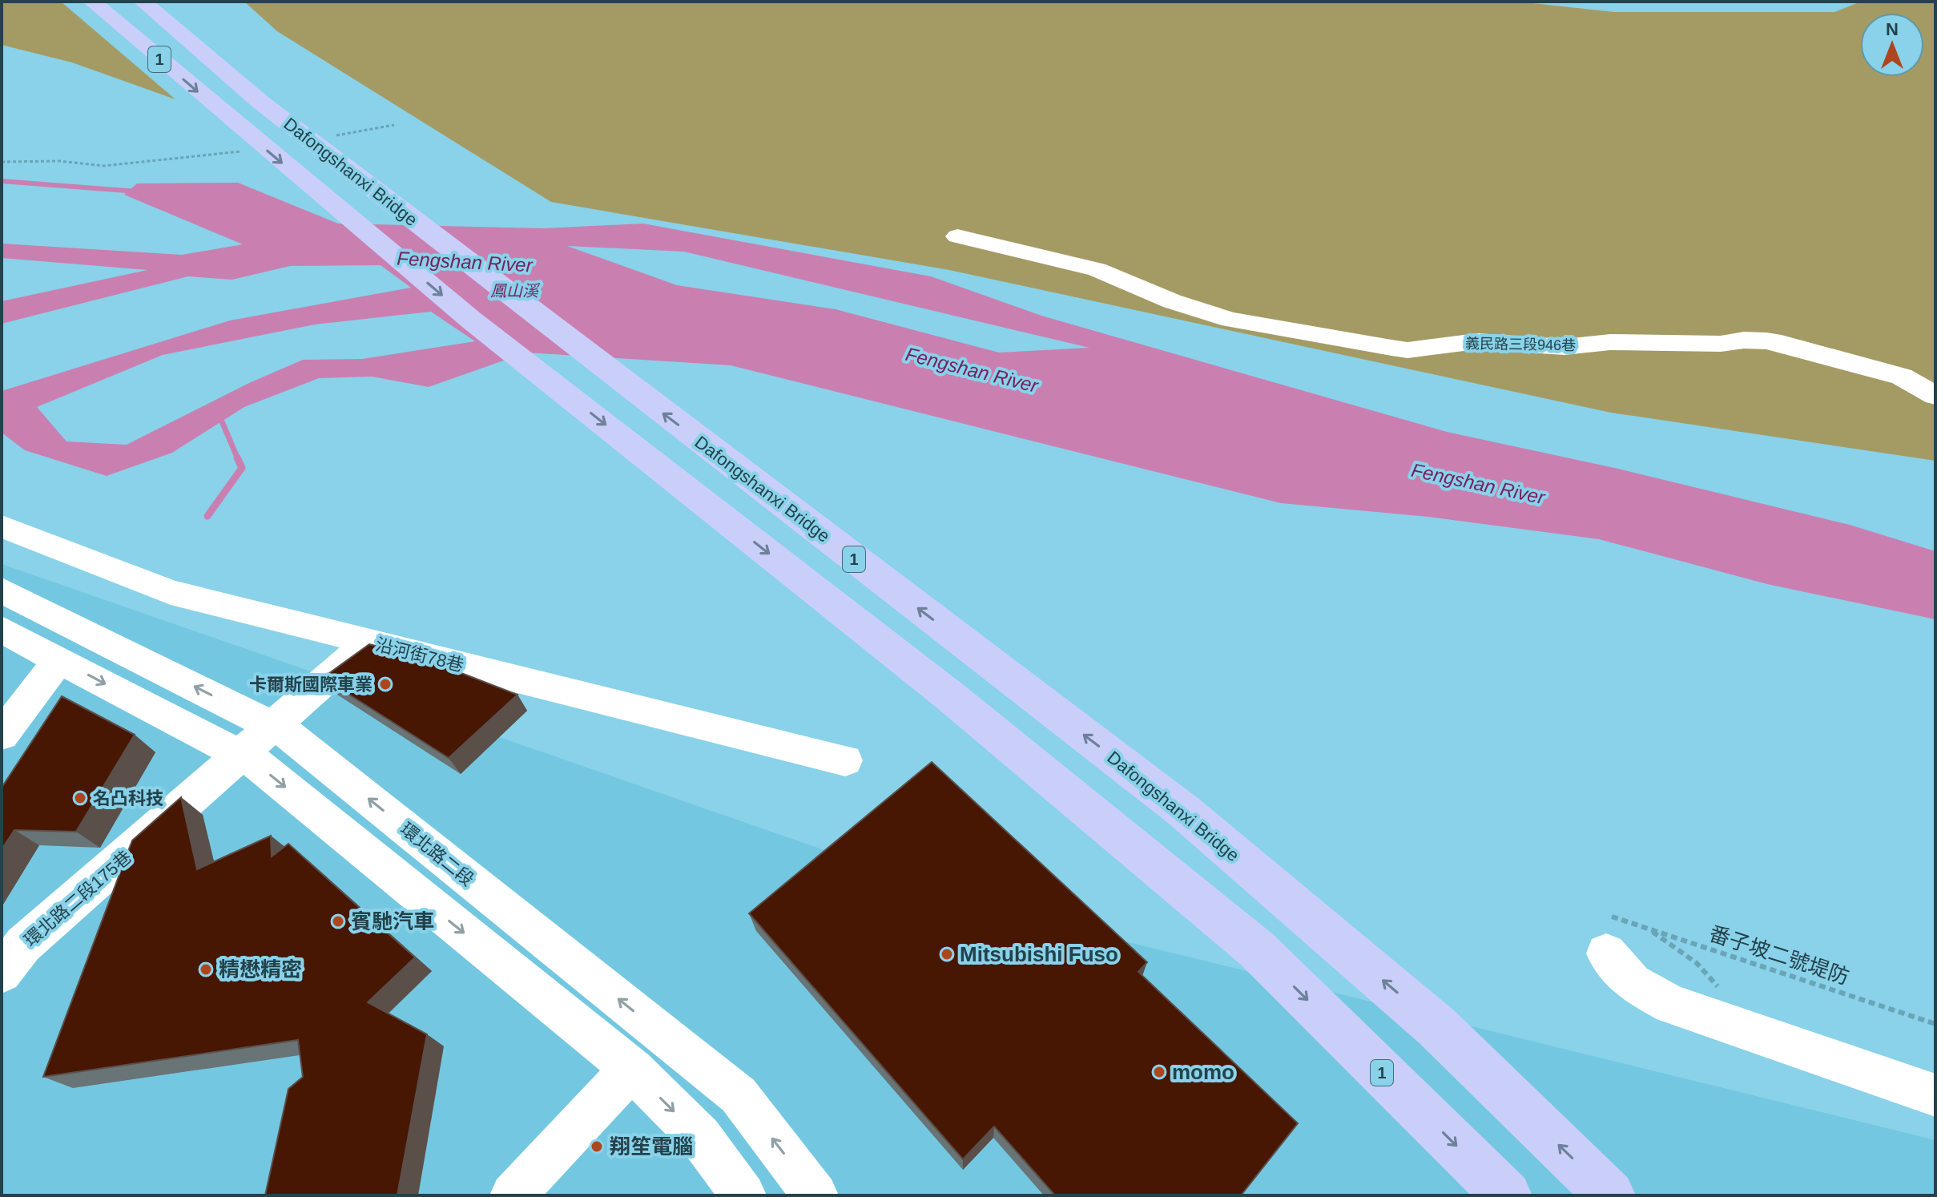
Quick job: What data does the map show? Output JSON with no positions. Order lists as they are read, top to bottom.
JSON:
{
  "streets": {
    "highway": ["1", "Dafongshanxi Bridge"],
    "street": [
      "義民路三段946巷",
      "沿河街78巷",
      "環北路二段",
      "環北路二段175巷"
    ],
    "path": ["番子坡二號堤防"]
  },
  "crossings": [
    ["沿河街78巷", "環北路二段175巷"],
    ["環北路二段", "環北路二段175巷"]
  ],
  "water": ["Fengshan River", "鳳山溪"],
  "places": [
    "卡爾斯國際車業",
    "名凸科技",
    "賓馳汽車",
    "Mitsubishi Fuso",
    "精懋精密",
    "momo",
    "翔笙電腦"
  ],
  "north": "top"
}
